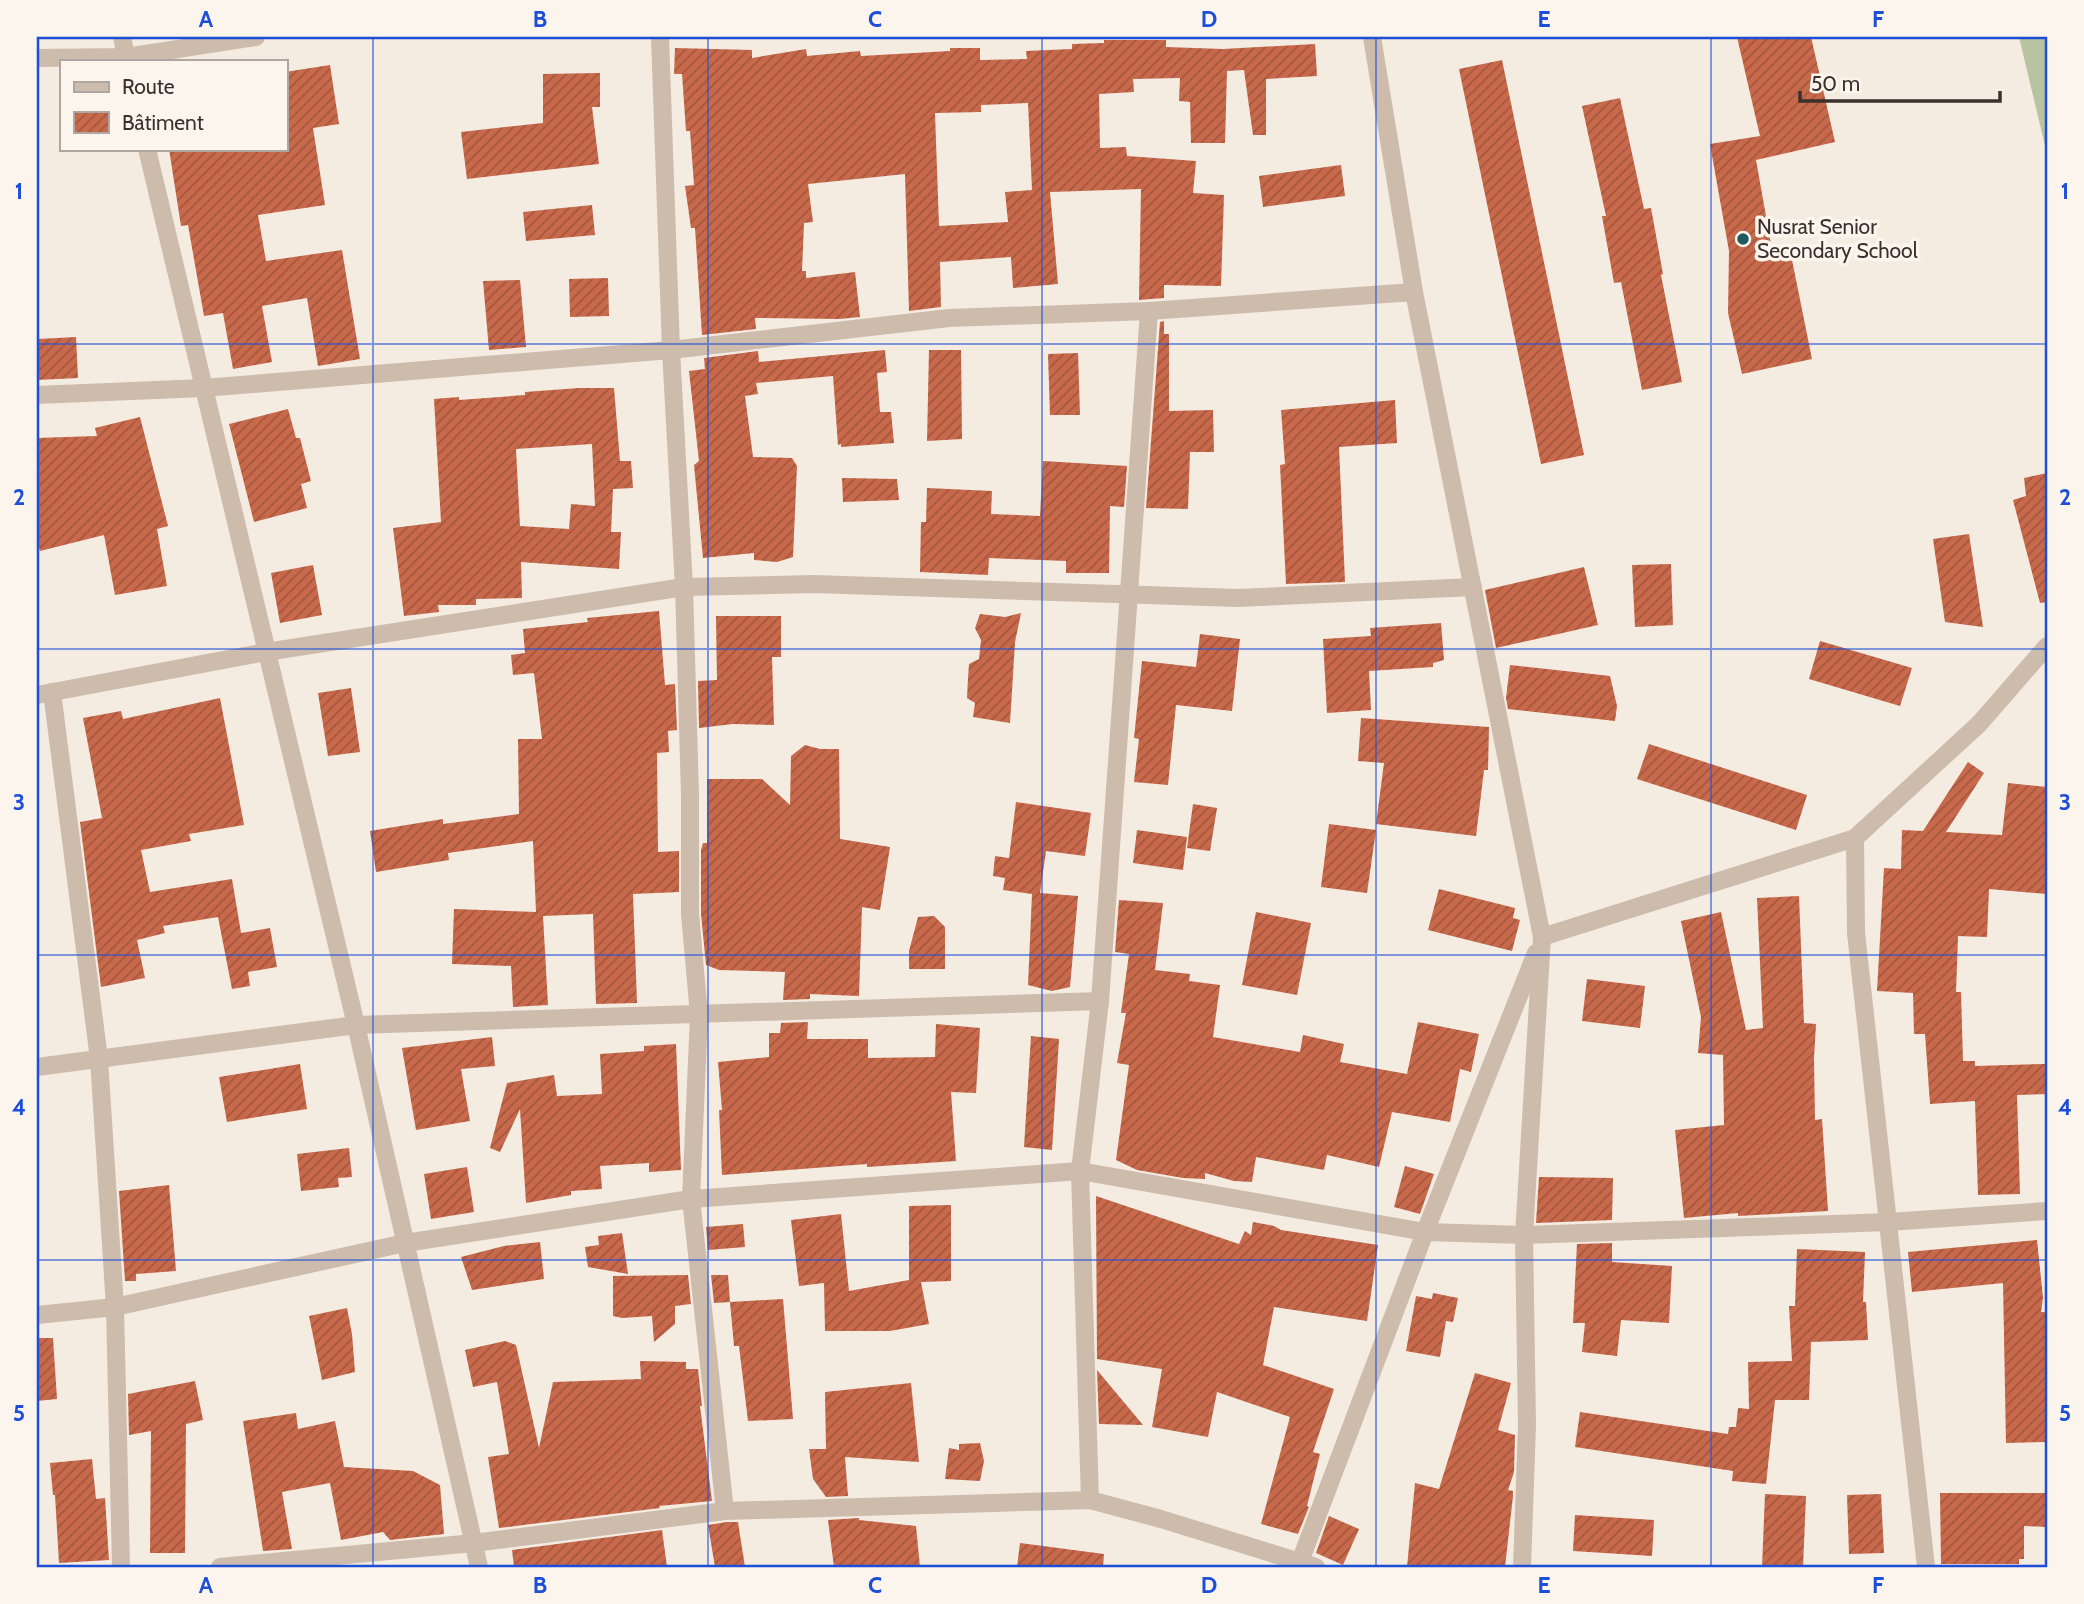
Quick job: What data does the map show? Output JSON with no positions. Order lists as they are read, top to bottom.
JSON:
{
  "places": ["Nusrat Senior Secondary School"],
  "legend": ["Route", "Bâtiment"],
  "scale_bar": "50 m",
  "grid": {
    "columns": [
      "A",
      "B",
      "C",
      "D",
      "E",
      "F"
    ],
    "rows": [
      "1",
      "2",
      "3",
      "4",
      "5"
    ]
  }
}
